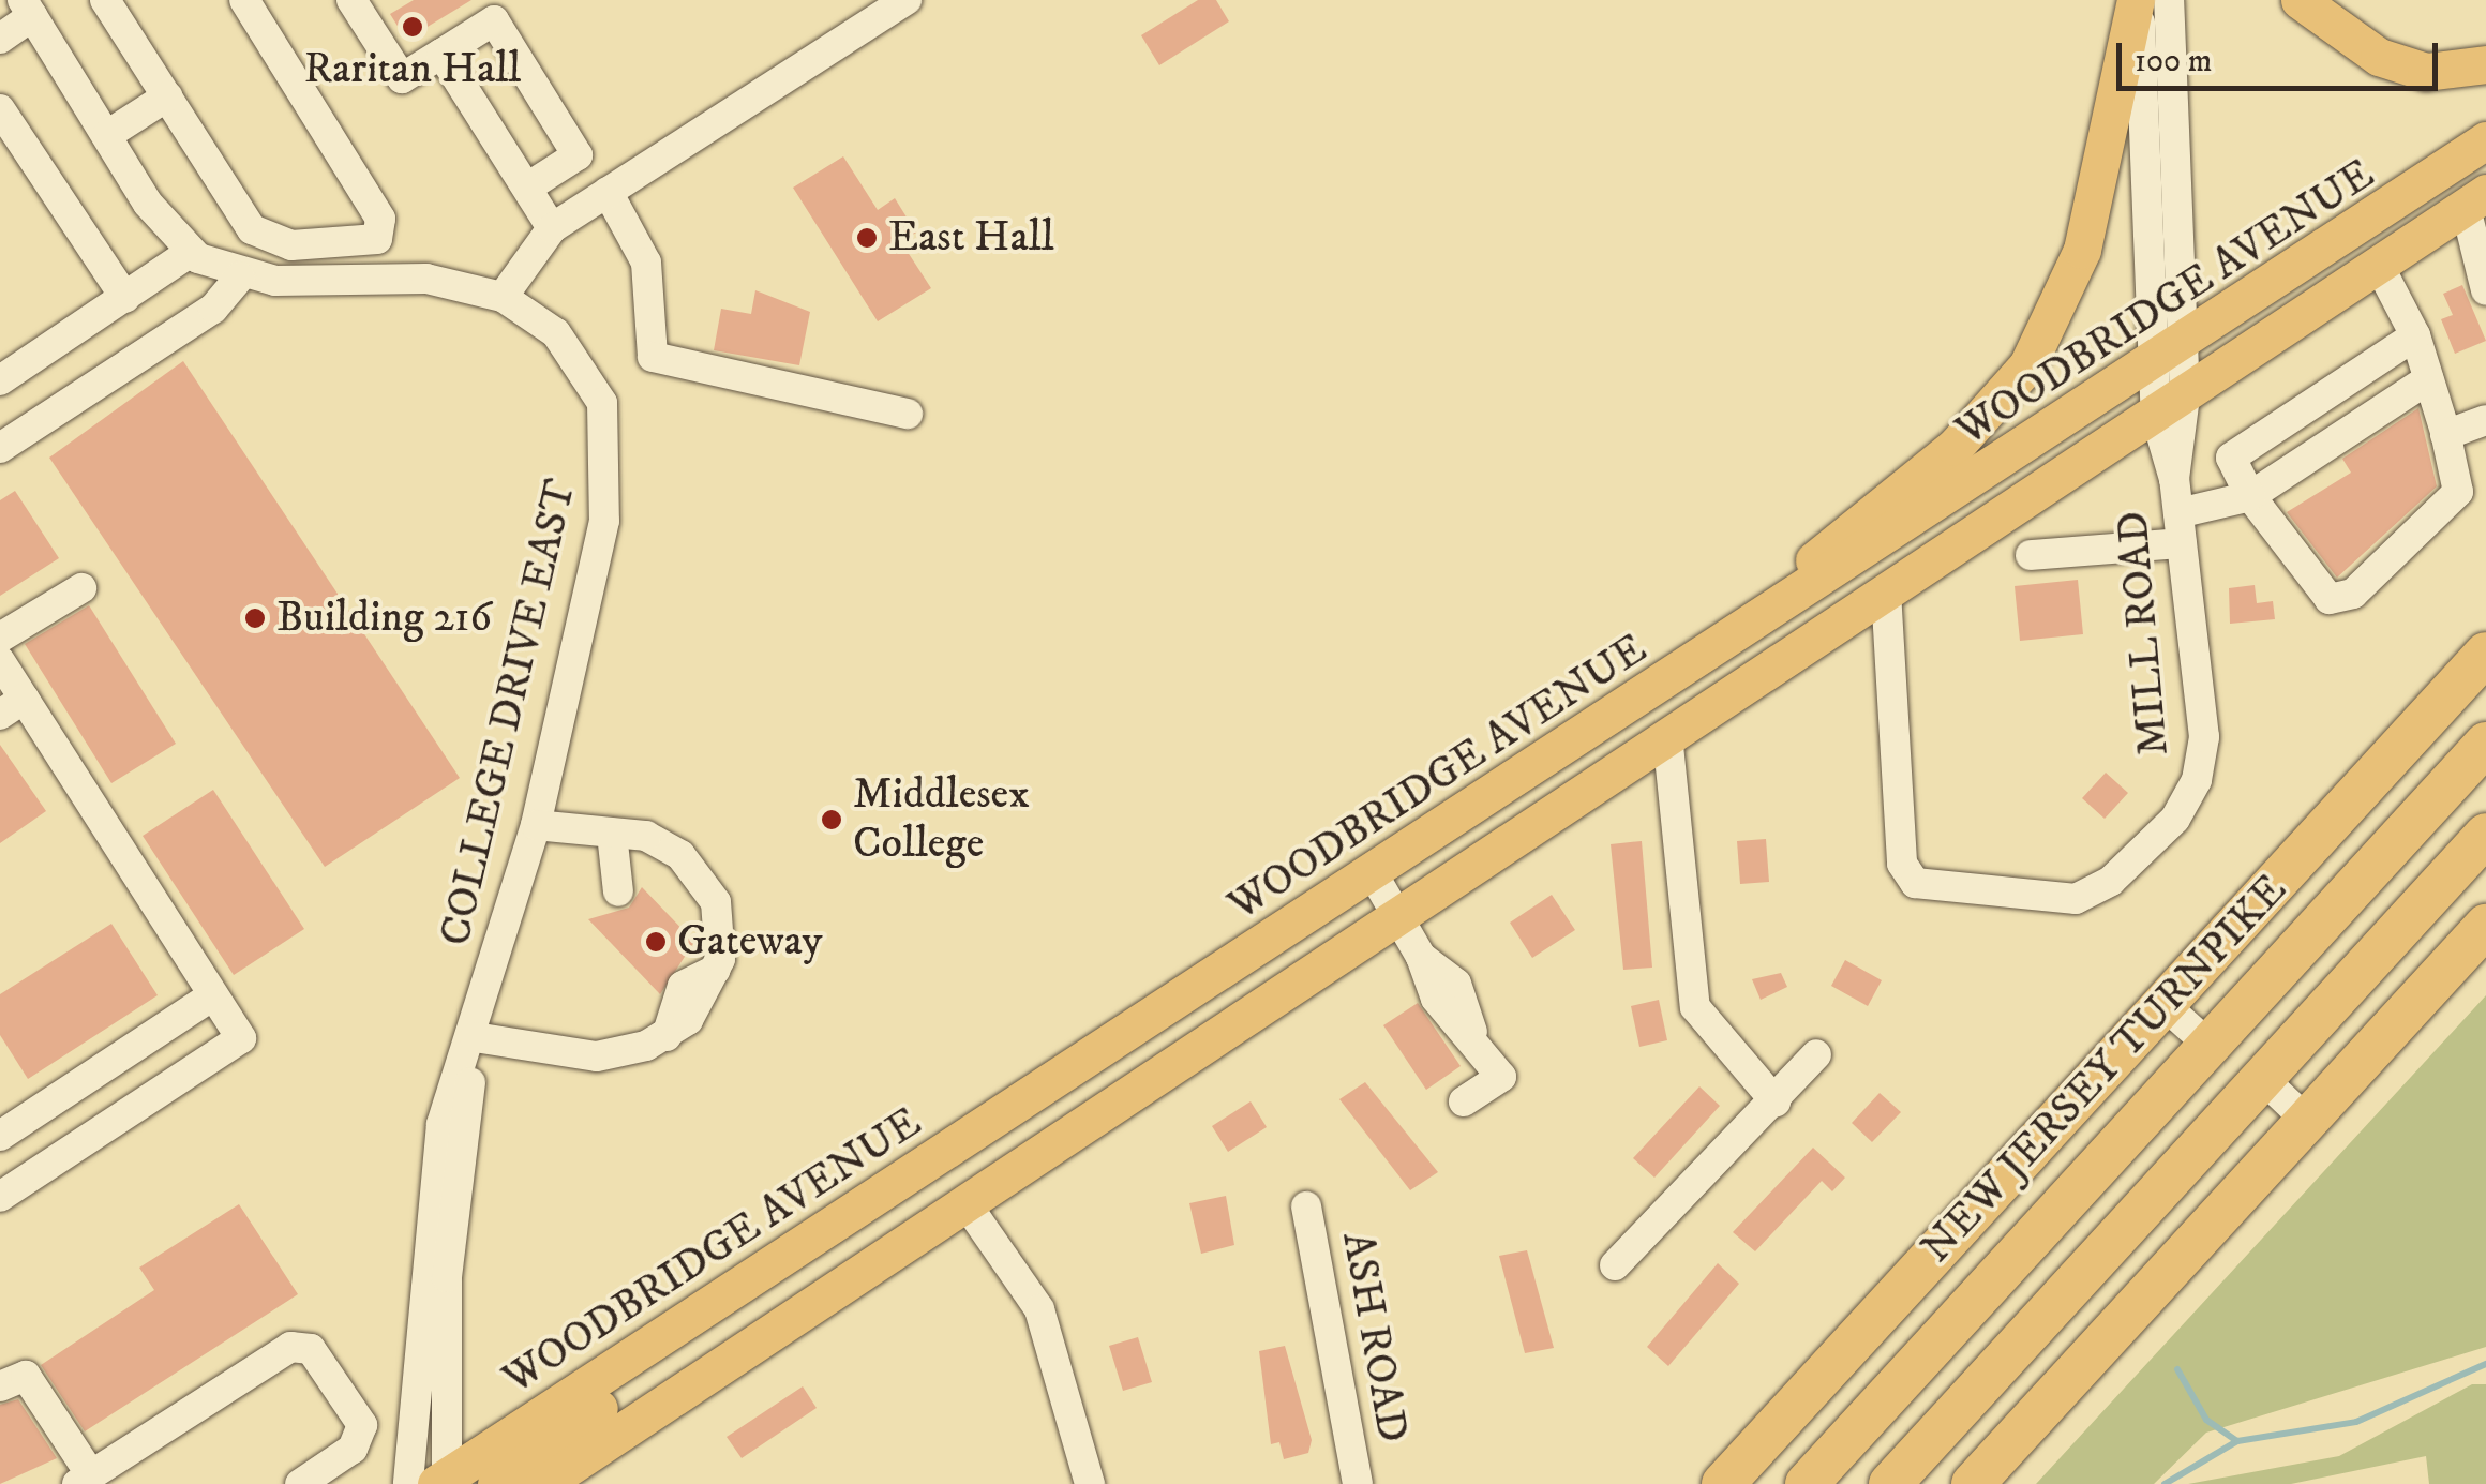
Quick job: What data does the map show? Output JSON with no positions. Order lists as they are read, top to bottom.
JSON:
{
  "streets": {
    "highway": ["NEW JERSEY TURNPIKE"],
    "main road": ["WOODBRIDGE AVENUE"],
    "street": ["MILL ROAD", "COLLEGE DRIVE EAST", "ASH ROAD"]
  },
  "crossings": [
    ["WOODBRIDGE AVENUE", "MILL ROAD"]
  ],
  "places": [
    "Raritan Hall",
    "East Hall",
    "Building 216",
    "Middlesex College",
    "Gateway"
  ],
  "scale_bar": "100 m"
}
